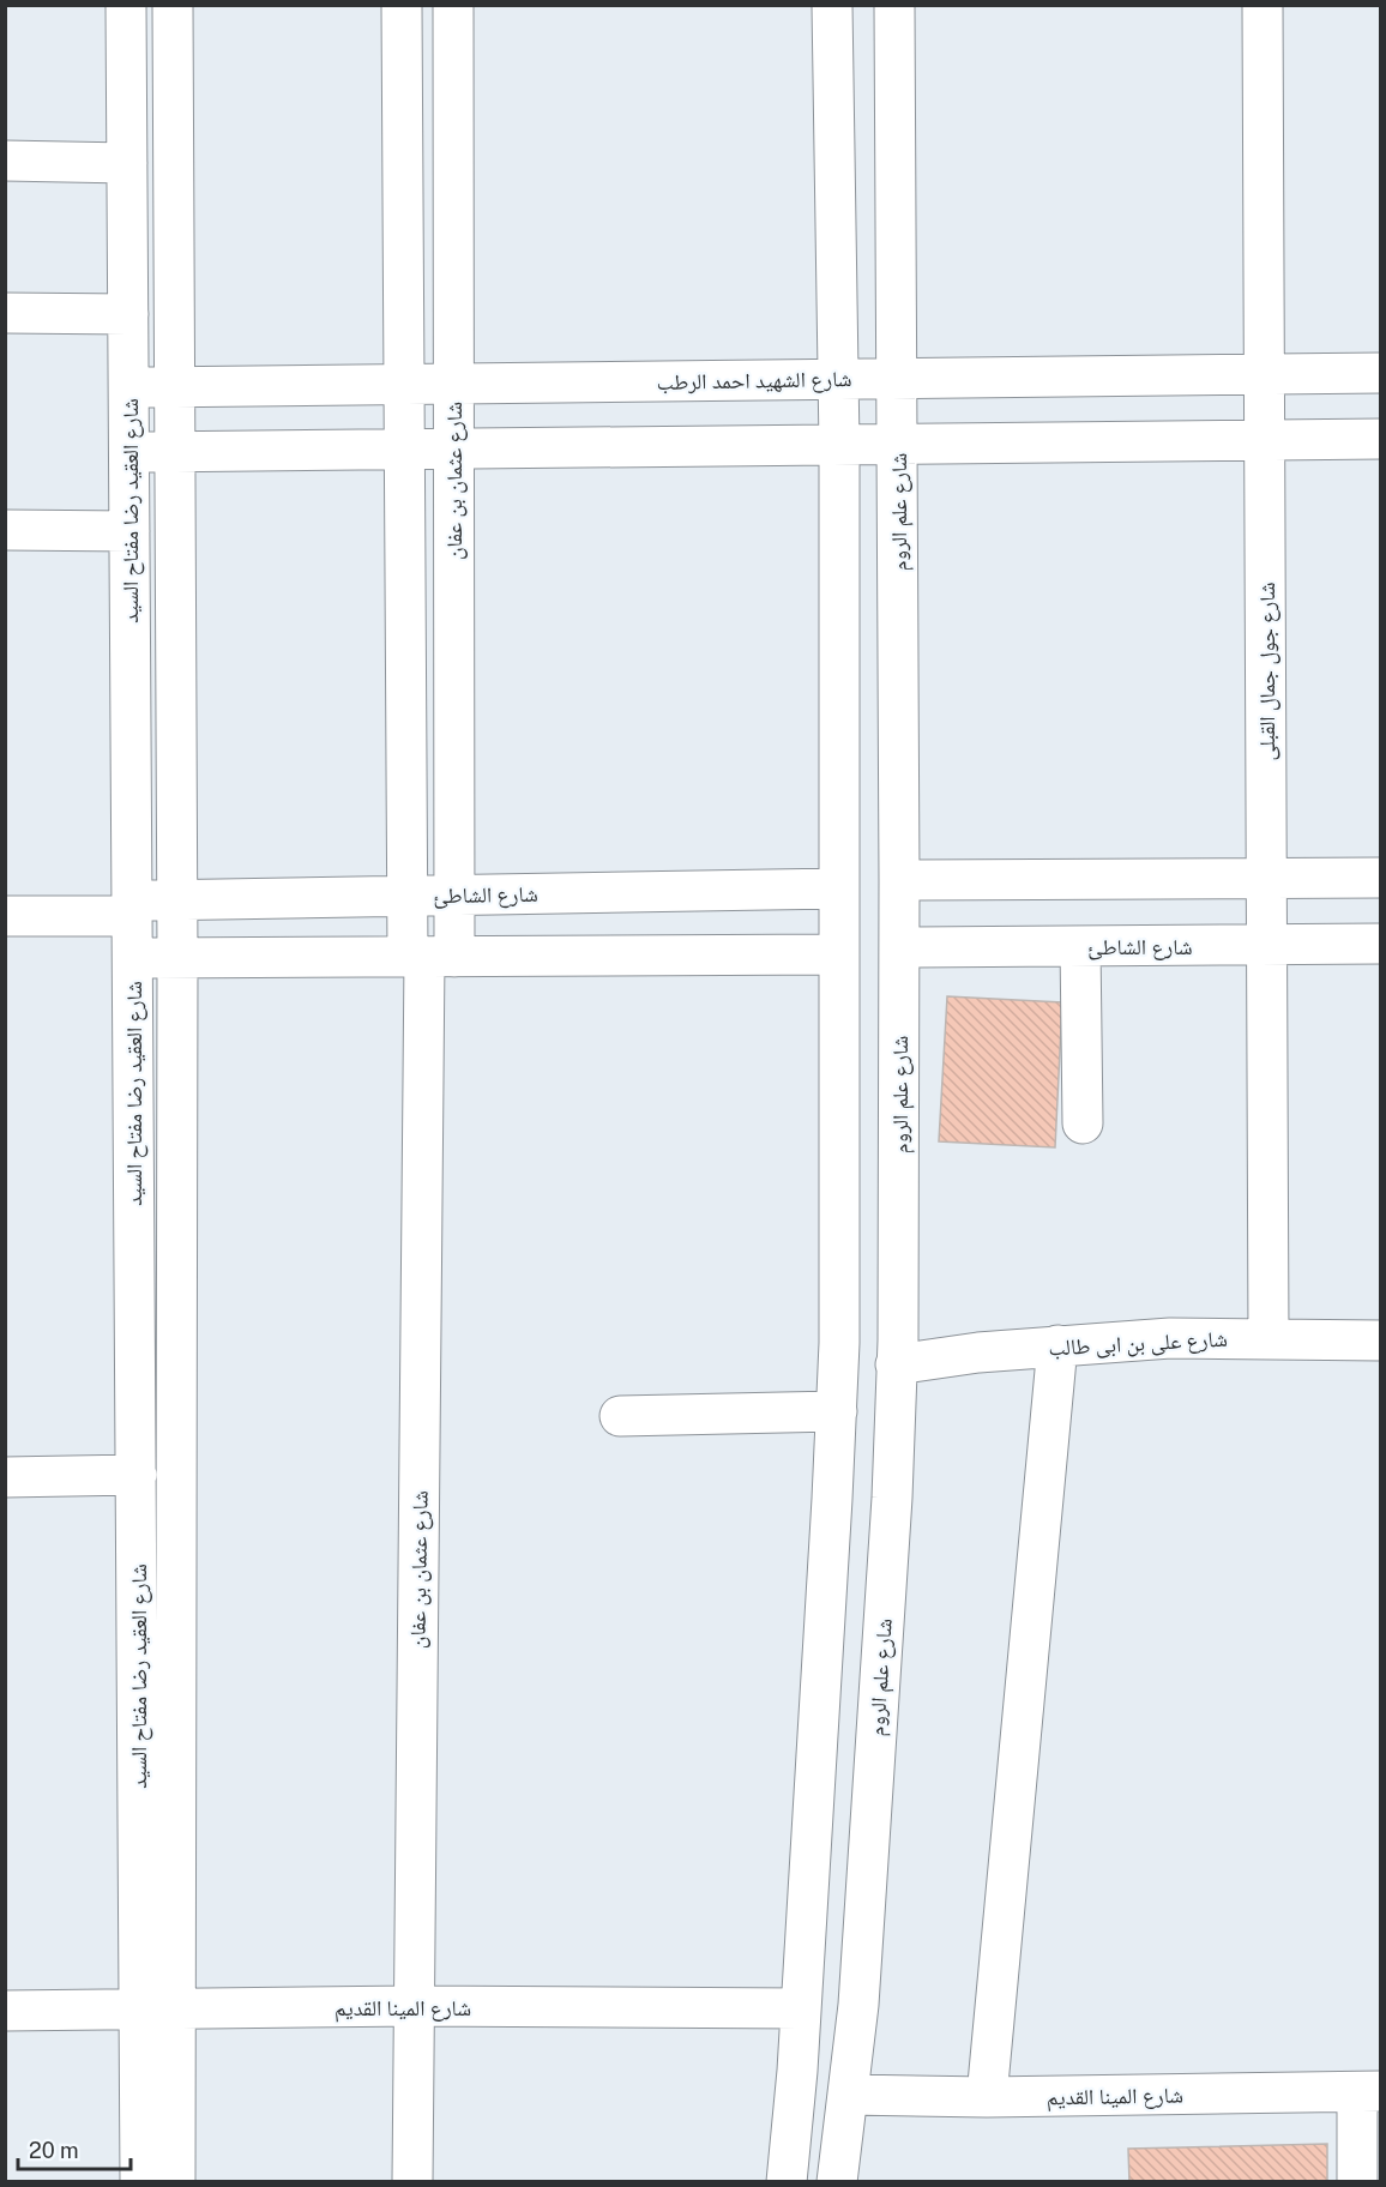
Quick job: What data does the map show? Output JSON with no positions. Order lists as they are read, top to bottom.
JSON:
{
  "streets": {
    "street": [
      "شارع الشهيد احمد الرطب",
      "شارع عثمان بن عفان",
      "شارع العقيد رضا مفتاح السيد",
      "شارع علم الروم",
      "شارع جول جمال القبلى",
      "شارع الشاطئ",
      "شارع على بن ابى طالب",
      "شارع المينا القديم"
    ]
  },
  "crossings": [
    ["شارع الشهيد احمد الرطب", "شارع عثمان بن عفان"],
    ["شارع الشهيد احمد الرطب", "شارع العقيد رضا مفتاح السيد"],
    ["شارع الشهيد احمد الرطب", "شارع علم الروم"],
    ["شارع الشهيد احمد الرطب", "شارع جول جمال القبلى"],
    ["شارع عثمان بن عفان", "شارع الشاطئ"],
    ["شارع عثمان بن عفان", "شارع المينا القديم"],
    ["شارع العقيد رضا مفتاح السيد", "شارع الشاطئ"],
    ["شارع العقيد رضا مفتاح السيد", "شارع المينا القديم"],
    ["شارع علم الروم", "شارع الشاطئ"],
    ["شارع علم الروم", "شارع على بن ابى طالب"],
    ["شارع علم الروم", "شارع المينا القديم"],
    ["شارع جول جمال القبلى", "شارع الشاطئ"],
    ["شارع جول جمال القبلى", "شارع على بن ابى طالب"]
  ],
  "scale_bar": "20 m"
}
